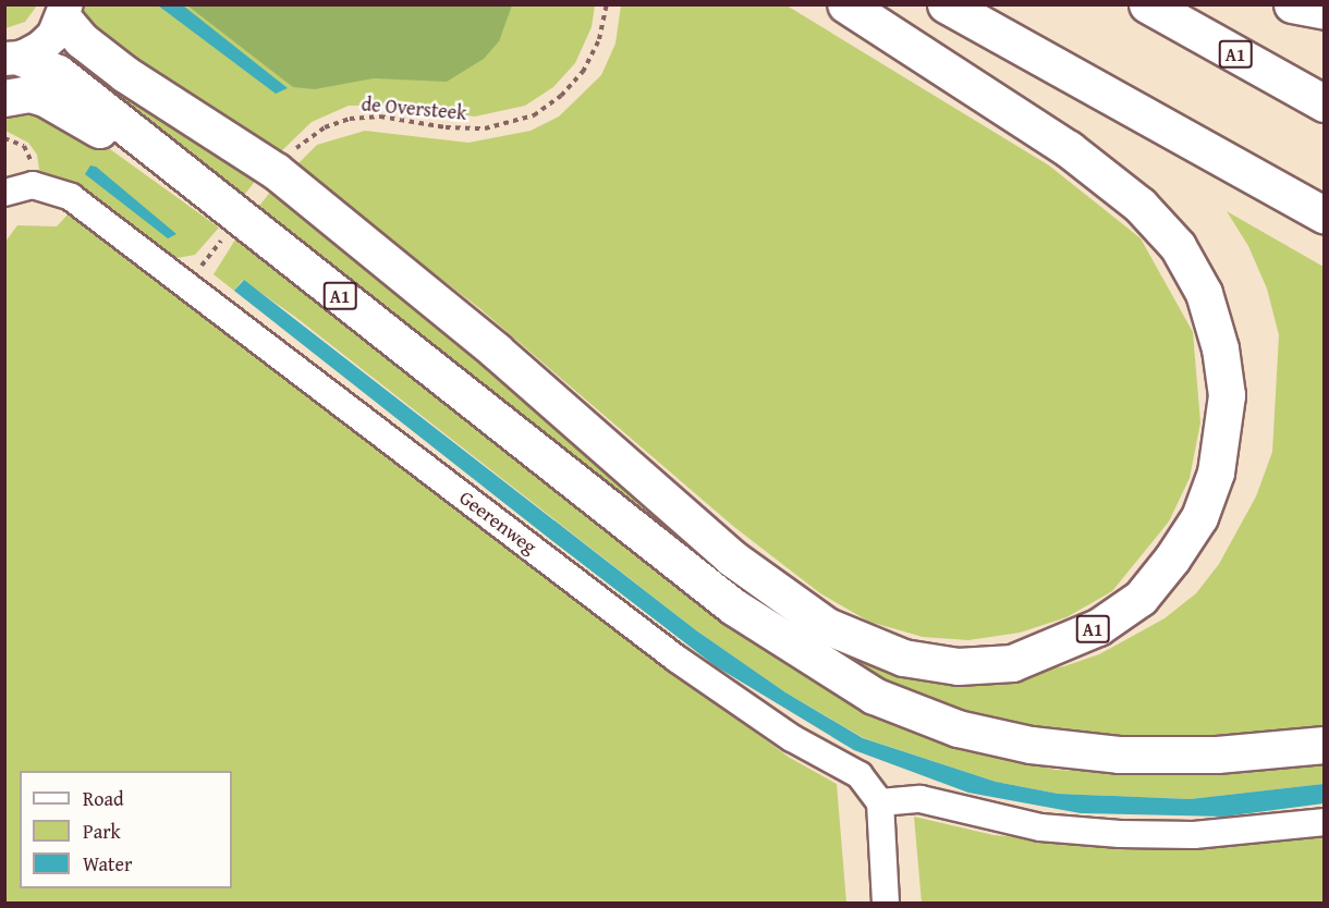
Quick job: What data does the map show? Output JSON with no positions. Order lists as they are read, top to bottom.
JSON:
{
  "streets": {
    "highway": ["A1"],
    "street": ["Geerenweg"],
    "path": ["de Oversteek"]
  },
  "crossings": [
    ["A1", "de Oversteek"]
  ],
  "legend": ["Road", "Park", "Water"]
}
